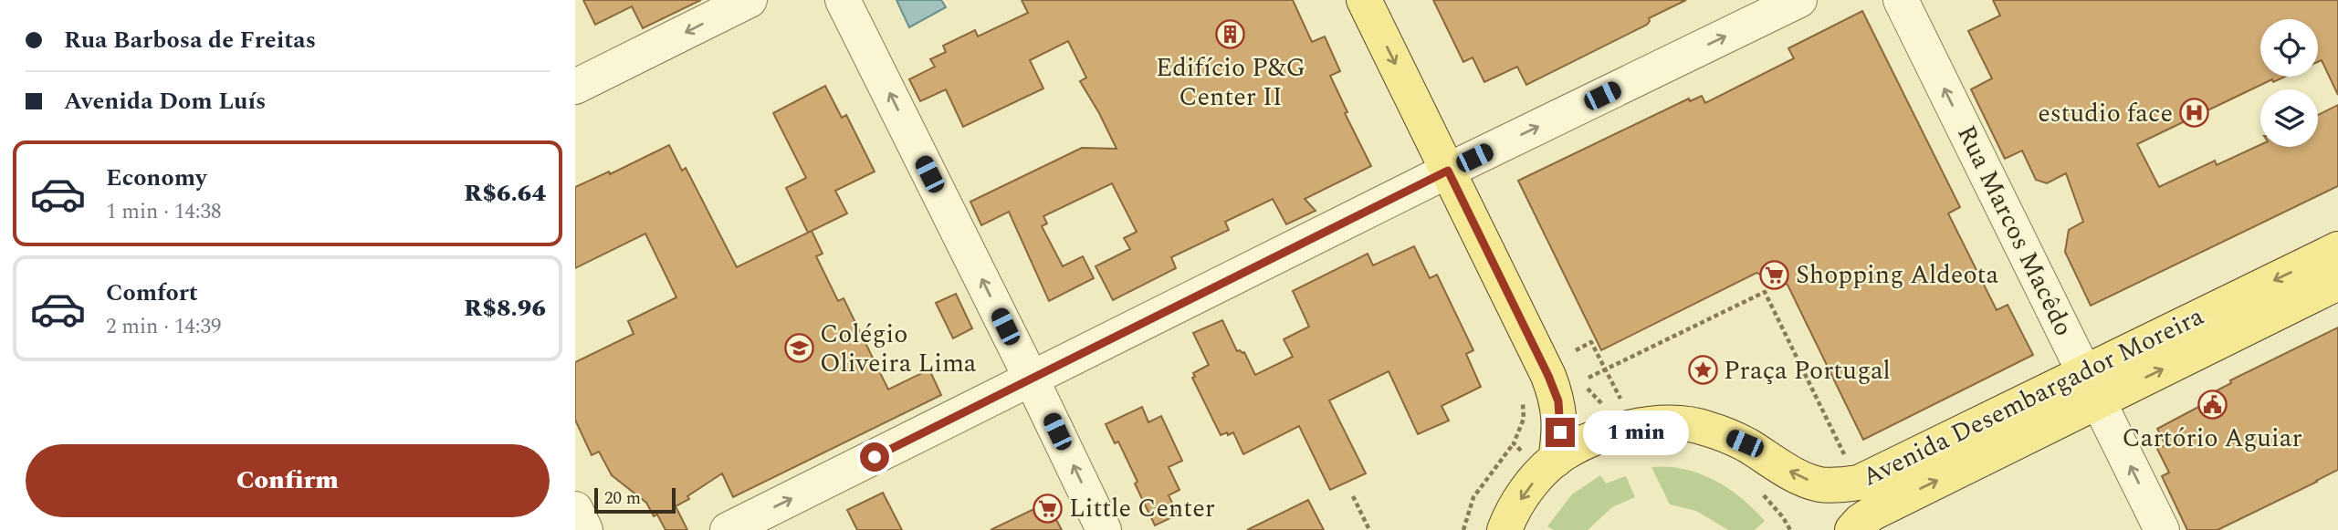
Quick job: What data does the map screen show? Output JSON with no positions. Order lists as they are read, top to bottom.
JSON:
{
  "streets": {
    "main road": ["Avenida Desembargador Moreira"],
    "street": ["Rua Marcos Macêdo"]
  },
  "crossings": [
    ["Rua Marcos Macêdo", "Avenida Desembargador Moreira"]
  ],
  "one_way": ["Rua Marcos Macêdo"],
  "places": {
    "building": ["Edifício P&G Center II"],
    "hospital": ["estudio face"],
    "supermarket": ["Shopping Aldeota", "Little Center"],
    "school or university": ["Colégio Oliveira Lima"],
    "place": ["Praça Portugal"],
    "public building": ["Cartório Aguiar"]
  },
  "scale_bar": "20 m",
  "page": {
    "banner": ["Rua Barbosa de Freitas", "Avenida Dom Luís"],
    "list": [
      {
        "name": "Economy",
        "note": "1 min · 14:38",
        "value": "R$6.64"
      },
      {
        "name": "Comfort",
        "note": "2 min · 14:39",
        "value": "R$8.96"
      }
    ],
    "bubble": "1 min",
    "buttons": "Confirm",
    "scale": "20 m"
  }
}
